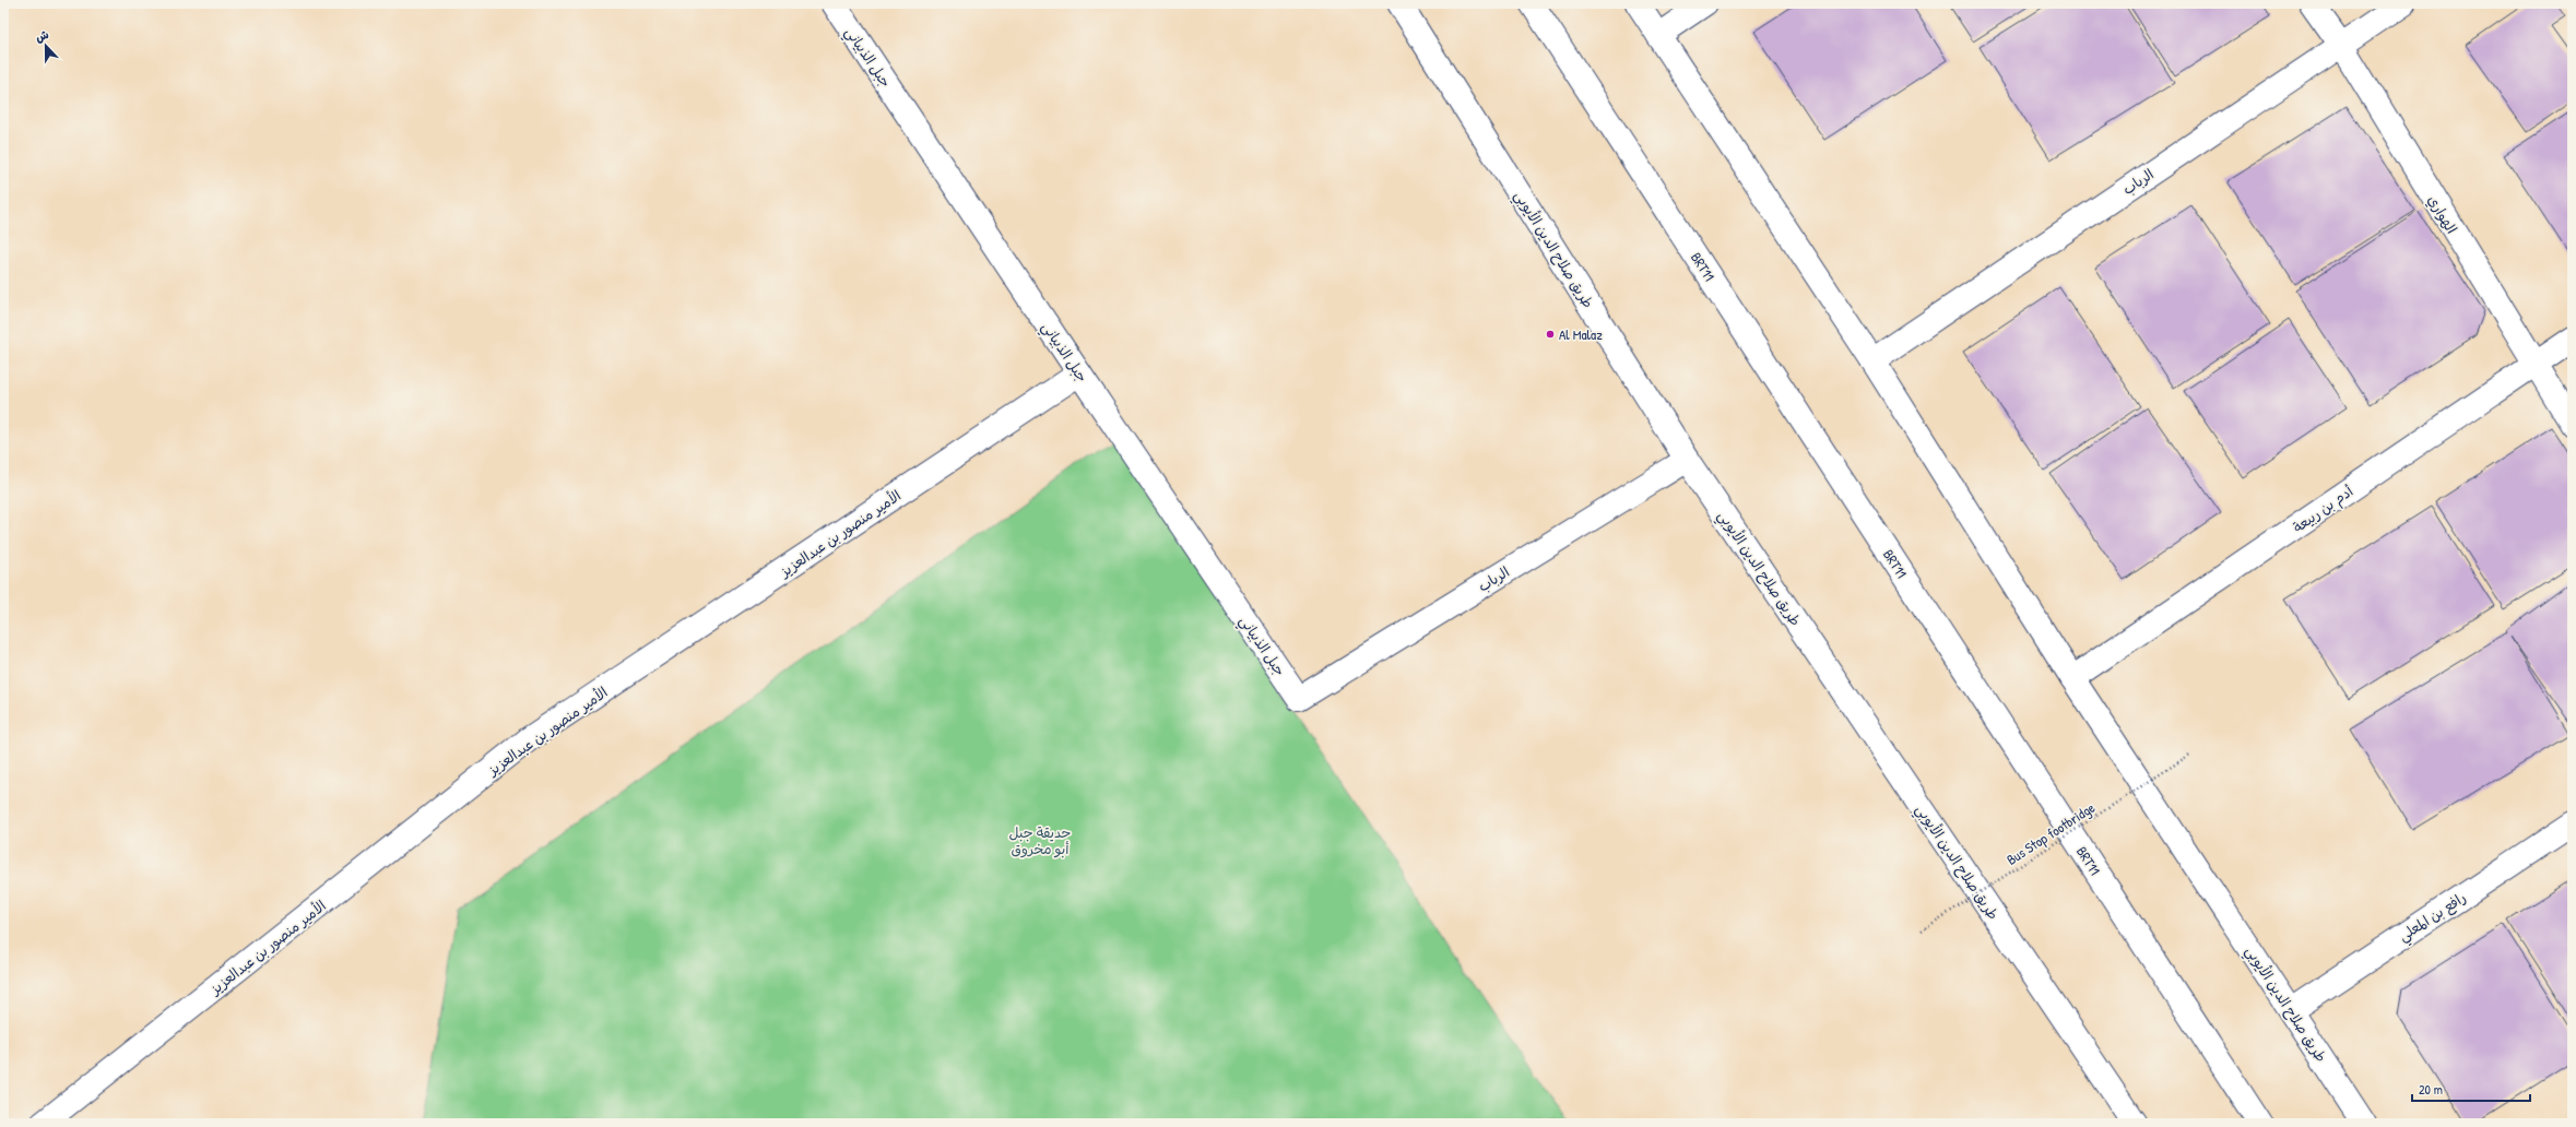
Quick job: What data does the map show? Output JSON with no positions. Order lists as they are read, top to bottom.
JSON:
{
  "streets": {
    "street": [
      "جبل الذبياني",
      "الرباب",
      "الهواري",
      "طريق صلاح الدين الأيوبي",
      "BRT11",
      "أدم بن ربيعة",
      "الأمير منصور بن عبدالعزيز",
      "رافع بن المعلي"
    ],
    "path": ["Bus Stop footbridge"]
  },
  "crossings": [
    ["جبل الذبياني", "الرباب"],
    ["جبل الذبياني", "الأمير منصور بن عبدالعزيز"],
    ["الرباب", "الهواري"],
    ["الرباب", "طريق صلاح الدين الأيوبي"],
    ["الهواري", "أدم بن ربيعة"],
    ["طريق صلاح الدين الأيوبي", "أدم بن ربيعة"],
    ["طريق صلاح الدين الأيوبي", "رافع بن المعلي"]
  ],
  "parks": ["حديقة جبل أبو مخروق"],
  "places": ["Al Malaz"],
  "scale_bar": "20 m",
  "north": "top"
}
